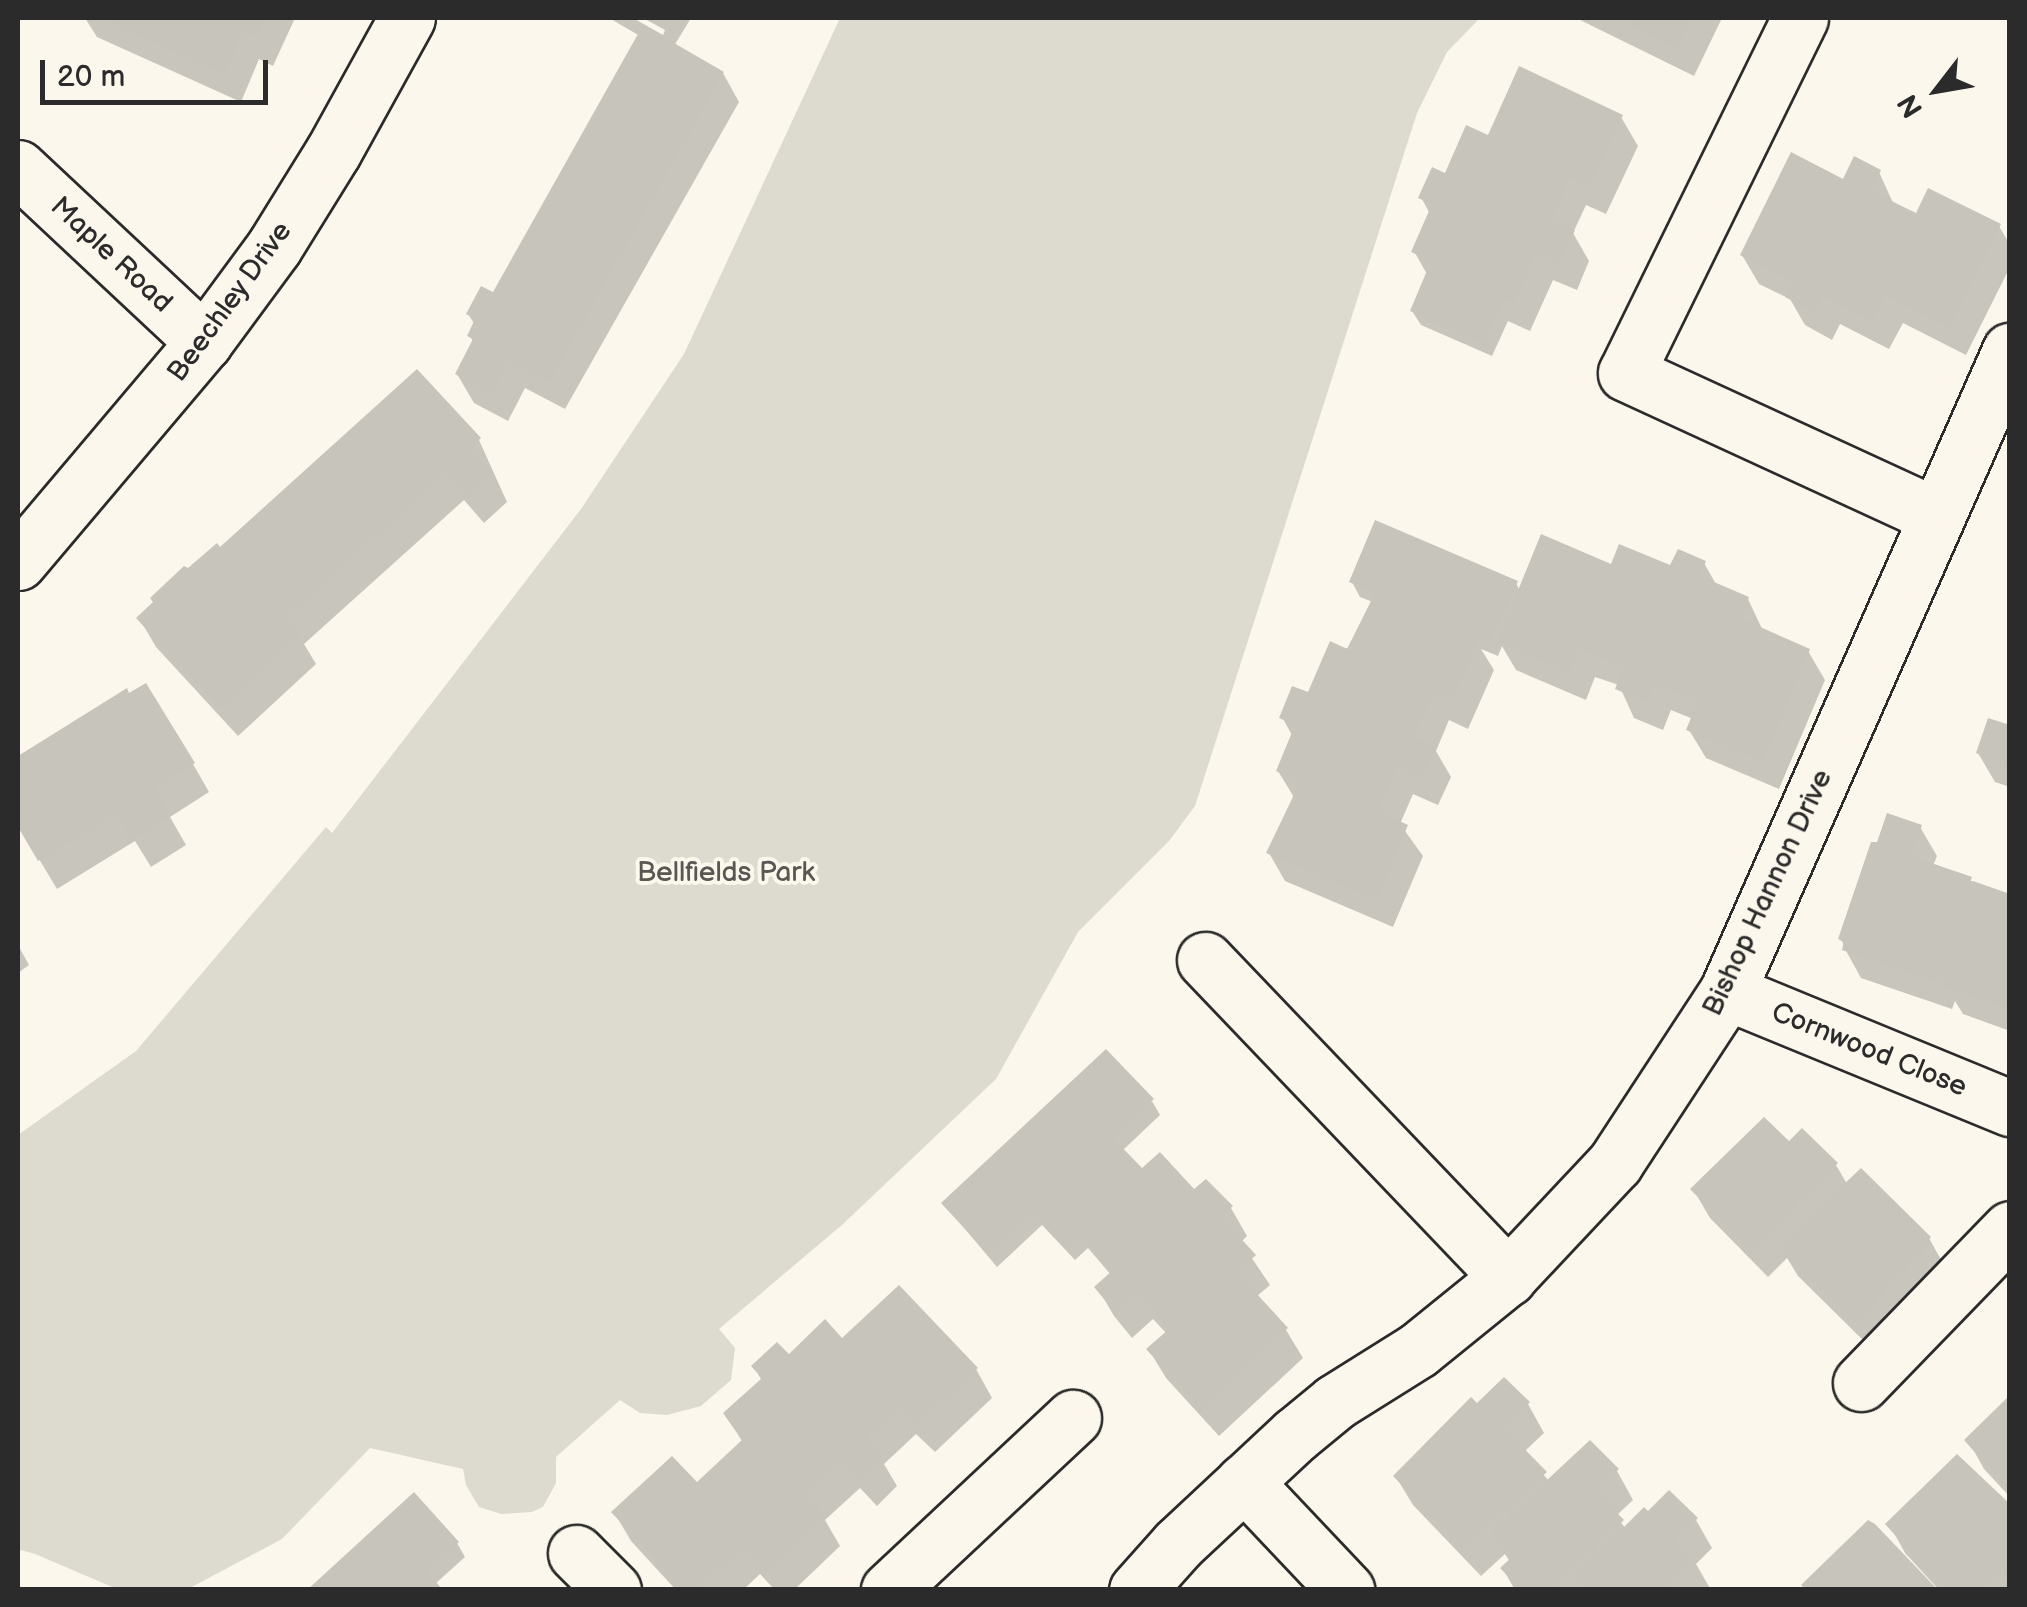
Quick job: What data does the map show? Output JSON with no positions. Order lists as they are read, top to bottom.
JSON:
{
  "streets": {
    "street": [
      "Maple Road",
      "Beechley Drive",
      "Bishop Hannon Drive",
      "Cornwood Close"
    ]
  },
  "crossings": [
    ["Maple Road", "Beechley Drive"],
    ["Bishop Hannon Drive", "Cornwood Close"]
  ],
  "parks": ["Bellfields Park"],
  "scale_bar": "20 m",
  "north": "bottom left"
}
